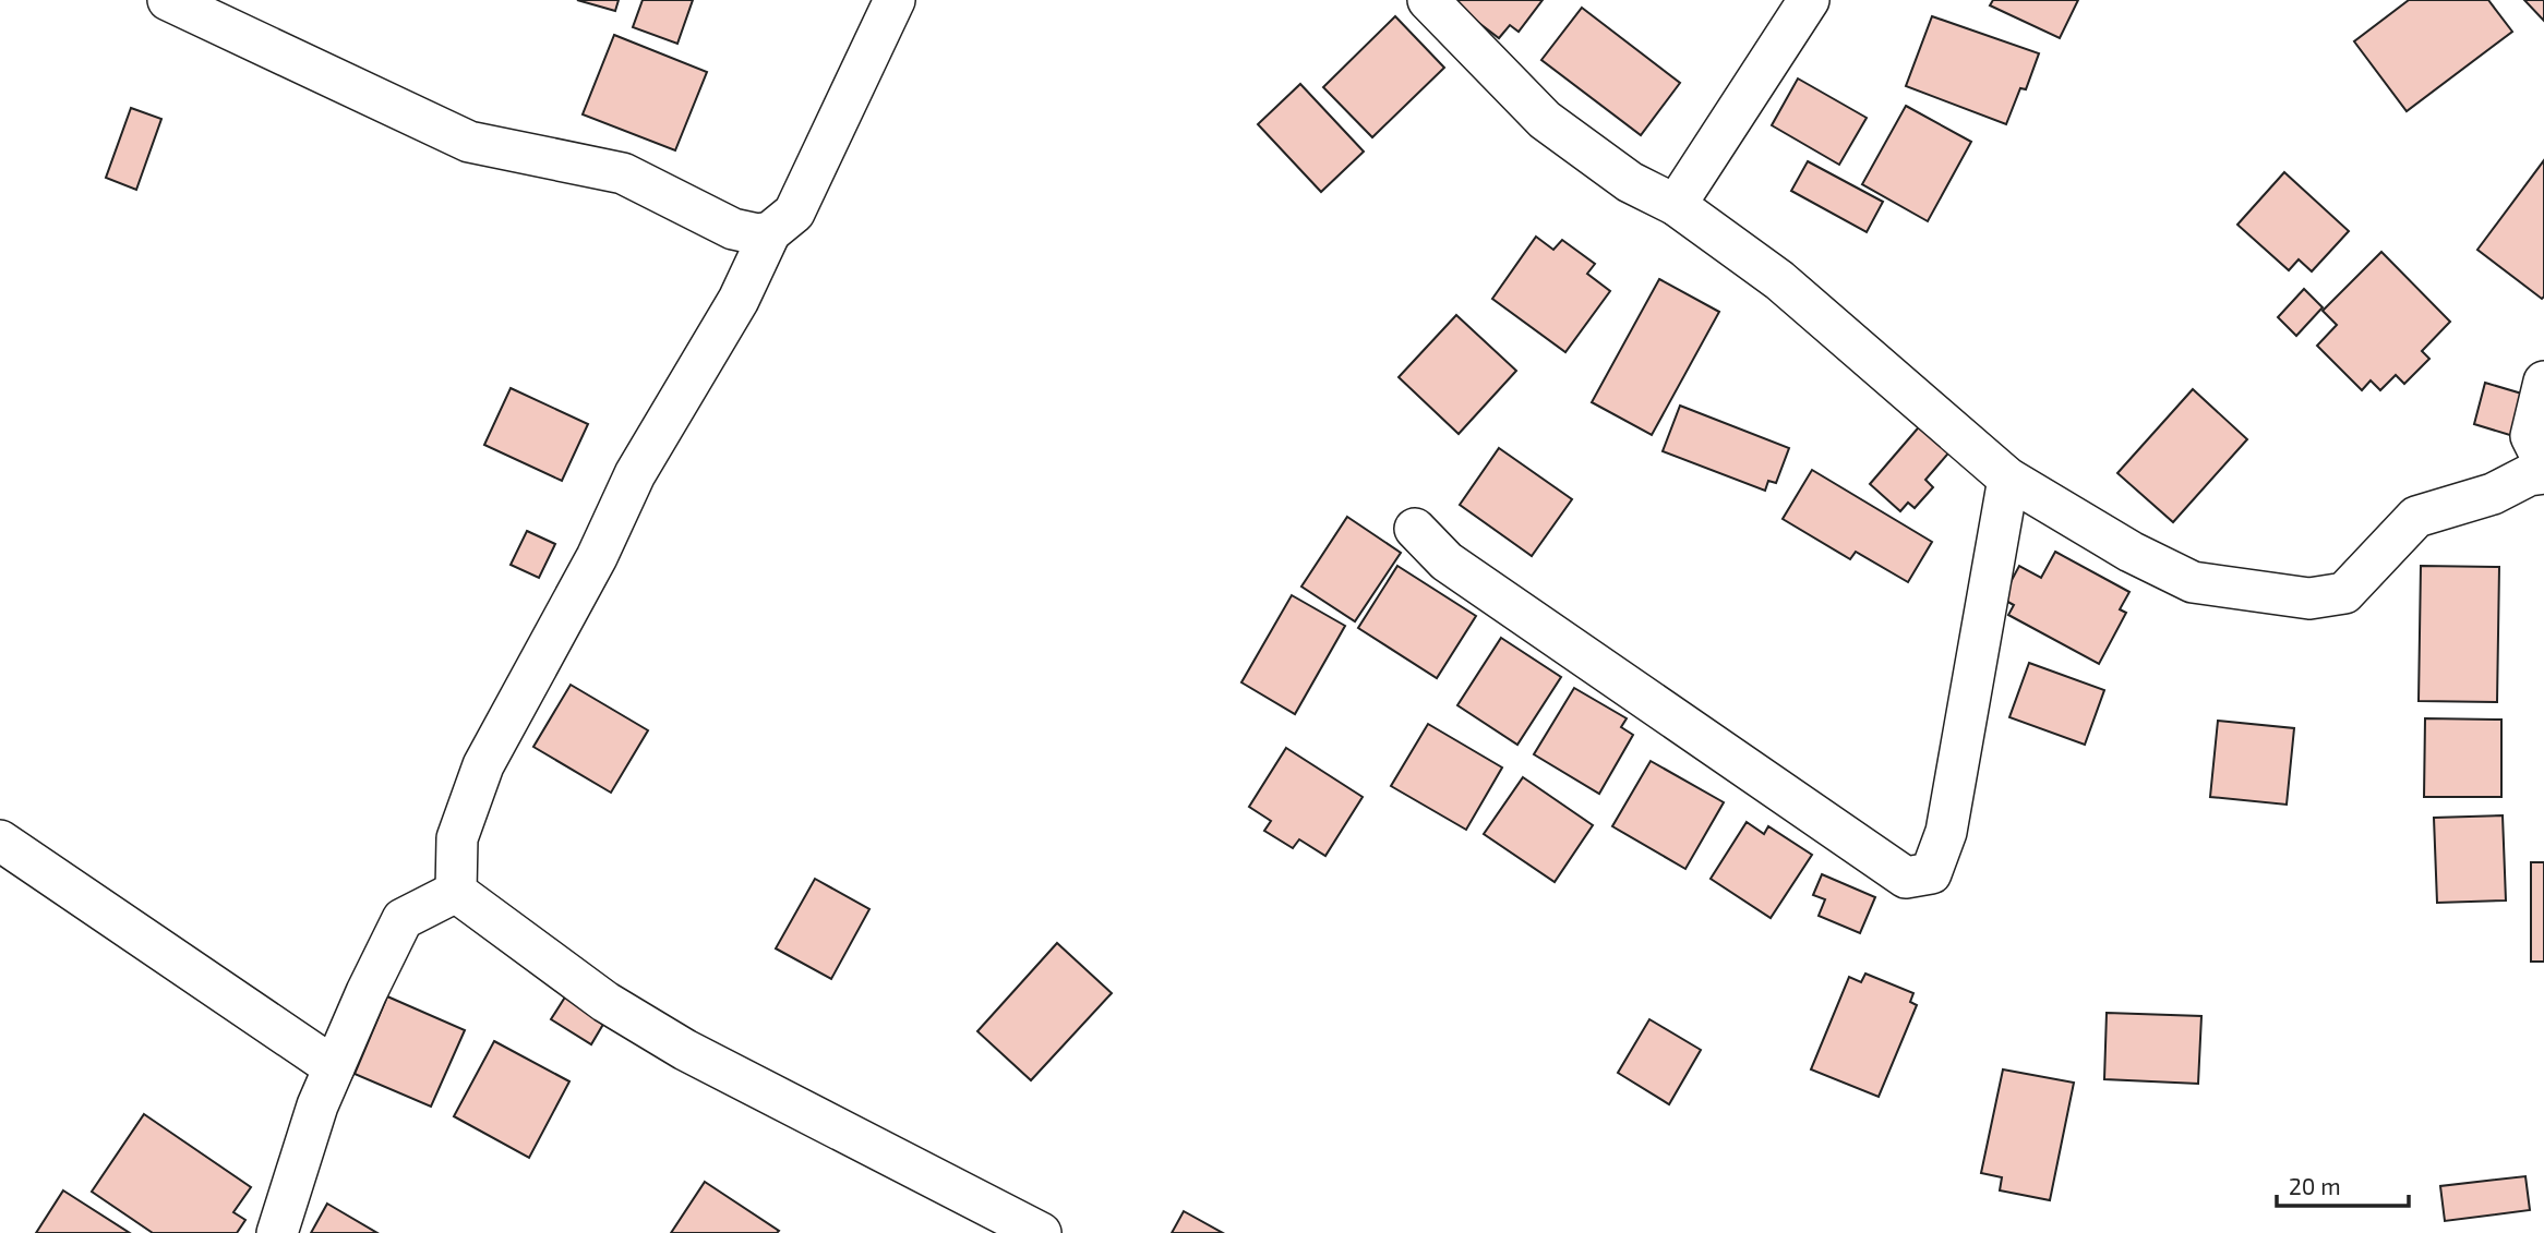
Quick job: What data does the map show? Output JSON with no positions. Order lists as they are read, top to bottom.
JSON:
{
  "scale_bar": "20 m"
}
